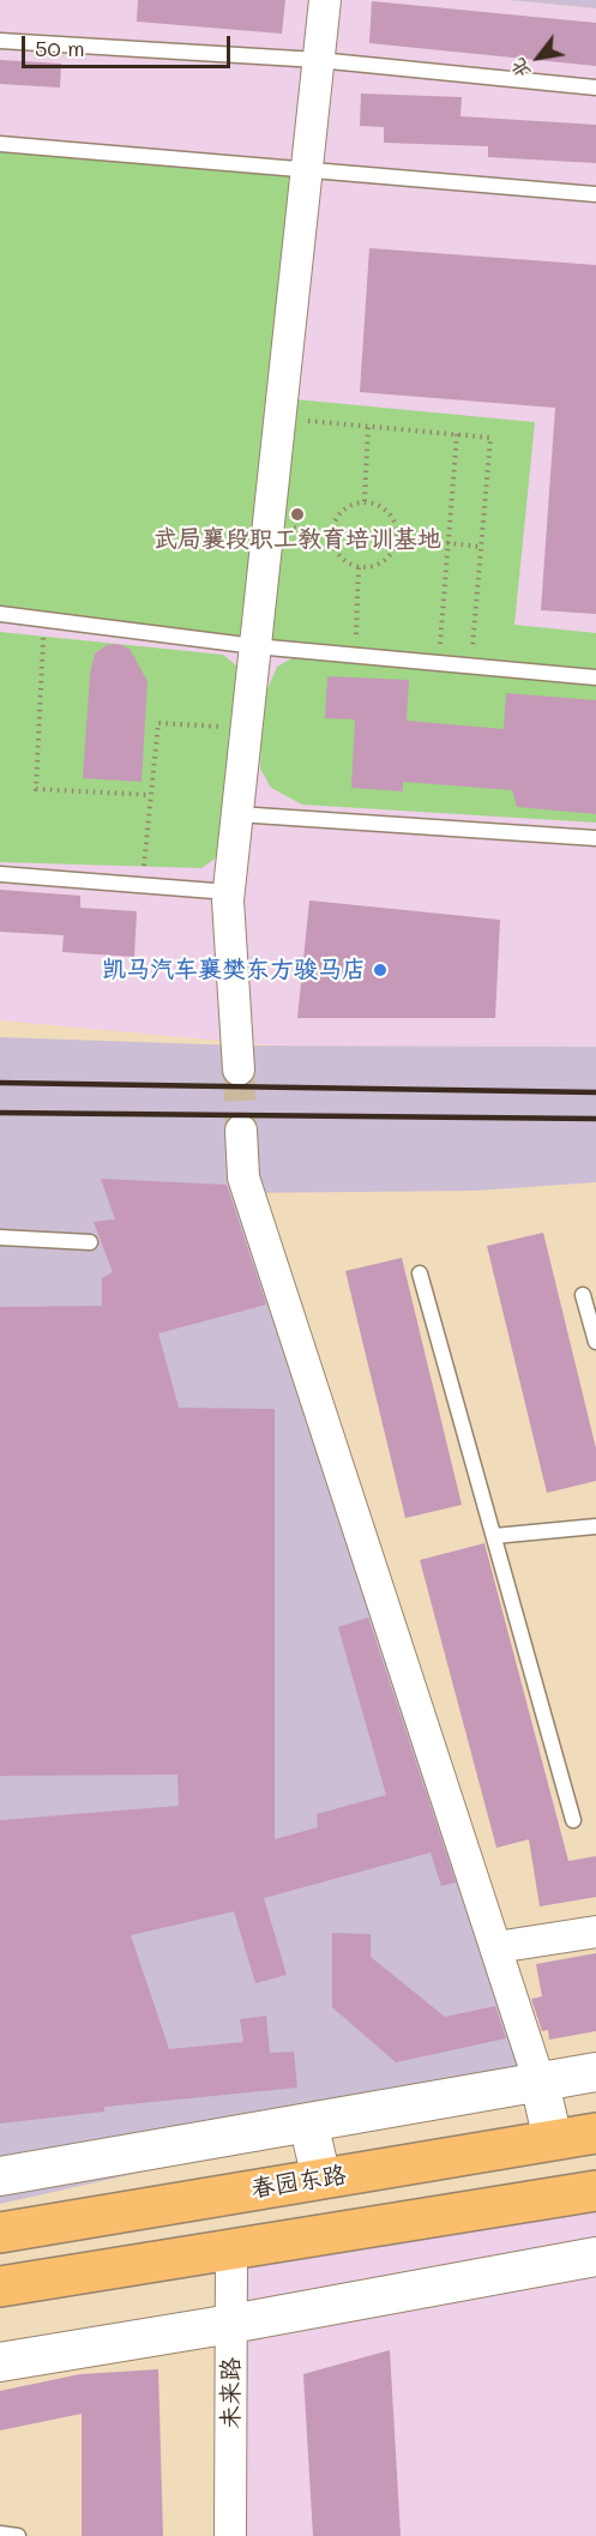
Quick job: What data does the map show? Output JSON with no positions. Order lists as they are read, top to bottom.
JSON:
{
  "streets": {
    "main road": ["春园东路"],
    "street": ["未来路"]
  },
  "places": ["武局襄段职工教育培训基地", "凯马汽车襄樊东方骏马店"],
  "scale_bar": "50 m",
  "north": "bottom left"
}
